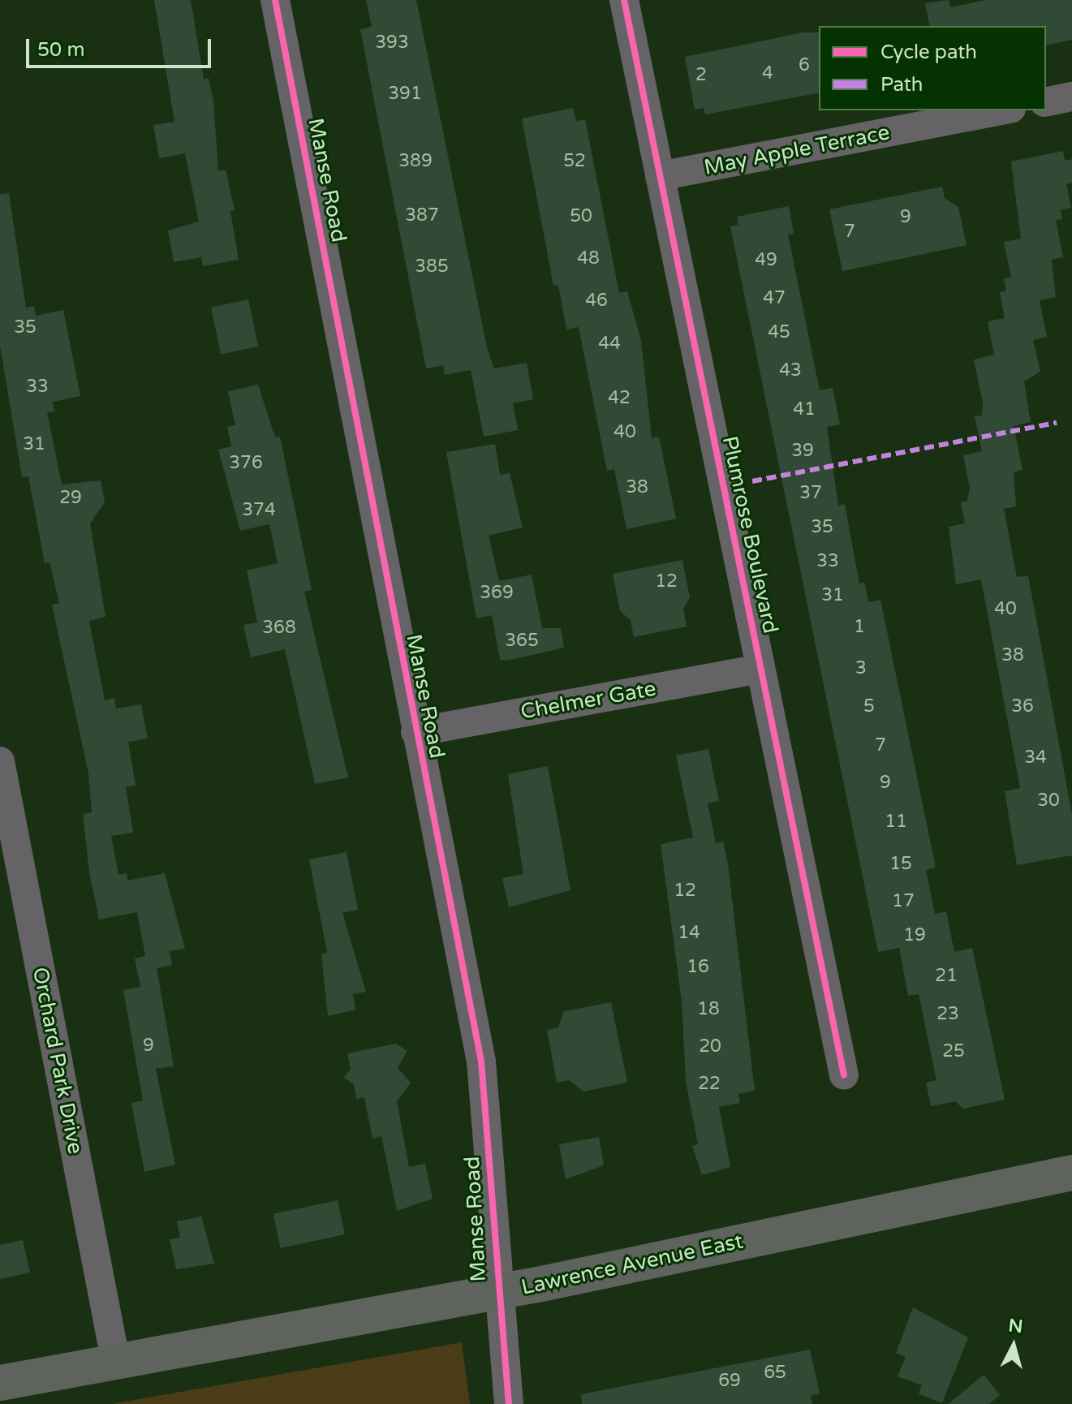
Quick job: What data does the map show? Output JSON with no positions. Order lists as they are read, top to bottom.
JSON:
{
  "streets": {
    "main road": ["Lawrence Avenue East"],
    "street": [
      "May Apple Terrace",
      "Manse Road",
      "Plumrose Boulevard",
      "Chelmer Gate",
      "Orchard Park Drive"
    ]
  },
  "crossings": [
    ["May Apple Terrace", "Plumrose Boulevard"],
    ["Manse Road", "Chelmer Gate"],
    ["Manse Road", "Lawrence Avenue East"],
    ["Plumrose Boulevard", "Chelmer Gate"],
    ["Orchard Park Drive", "Lawrence Avenue East"]
  ],
  "house_numbers": [
    "393",
    "6",
    "4",
    "2",
    "391",
    "389",
    "52",
    "387",
    "50",
    "9",
    "7",
    "48",
    "49",
    "385",
    "47",
    "46",
    "35",
    "45",
    "44",
    "43",
    "33",
    "42",
    "41",
    "40",
    "31",
    "39",
    "376",
    "38",
    "37",
    "29",
    "374",
    "35",
    "33",
    "12",
    "369",
    "31",
    "40",
    "1",
    "368",
    "365",
    "38",
    "3",
    "5",
    "36",
    "7",
    "34",
    "9",
    "30",
    "11",
    "15",
    "12",
    "17",
    "14",
    "19",
    "16",
    "21",
    "18",
    "23",
    "9",
    "20",
    "25",
    "22",
    "65",
    "69"
  ],
  "legend": ["Cycle path", "Path"],
  "scale_bar": "50 m",
  "north": "top"
}
